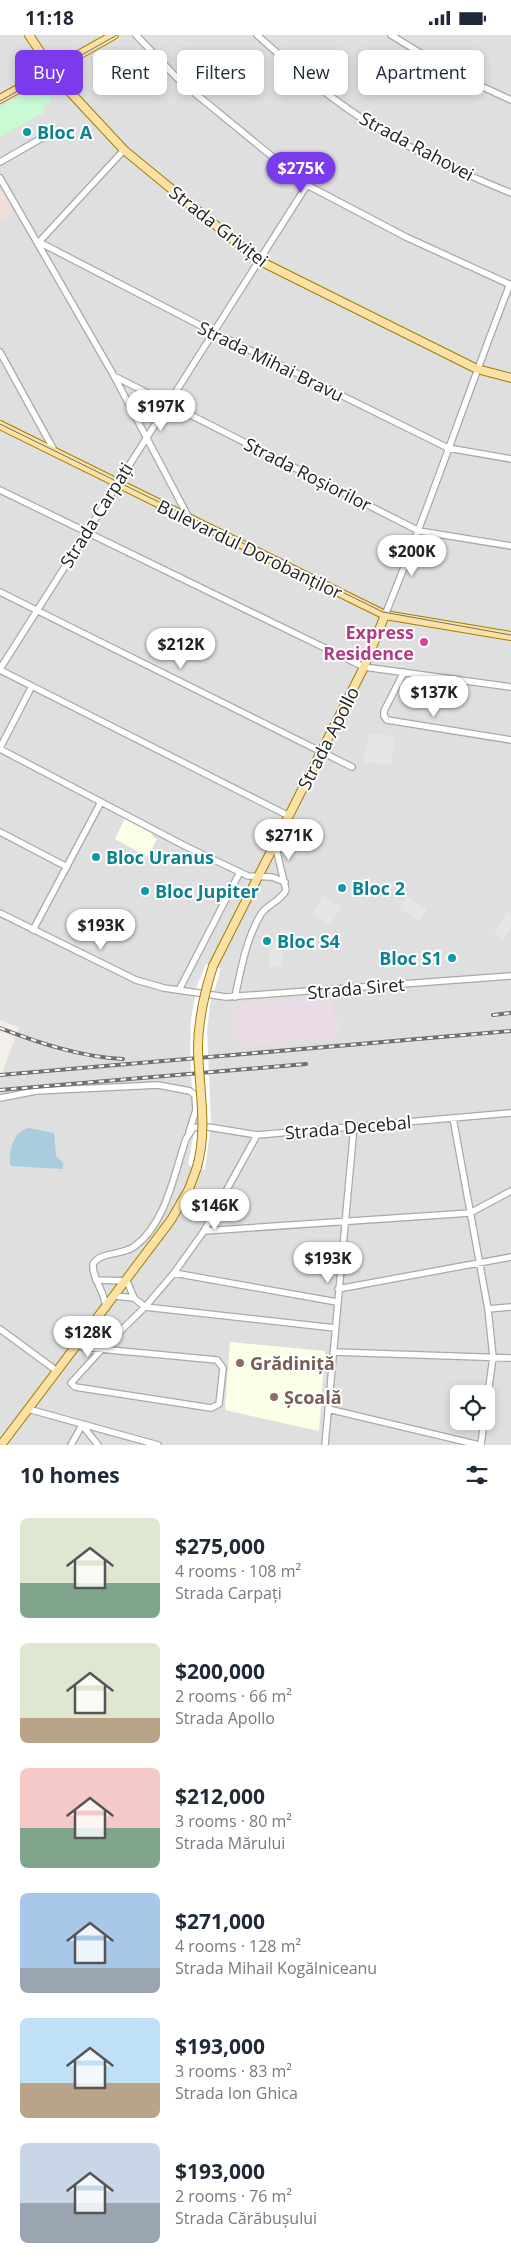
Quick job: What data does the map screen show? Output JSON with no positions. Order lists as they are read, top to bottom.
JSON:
{
  "streets": {
    "main road": ["Strada Griviței", "Bulevardul Dorobanților", "Strada Apollo"],
    "street": [
      "Strada Rahovei",
      "Strada Mihai Bravu",
      "Strada Roșiorilor",
      "Strada Carpați",
      "Strada Siret",
      "Strada Decebal"
    ]
  },
  "crossings": [
    ["Strada Griviței", "Strada Carpați"],
    ["Strada Griviței", "Strada Apollo"],
    ["Strada Mihai Bravu", "Strada Carpați"],
    ["Strada Mihai Bravu", "Strada Apollo"],
    ["Strada Roșiorilor", "Strada Carpați"],
    ["Strada Roșiorilor", "Strada Apollo"],
    ["Strada Carpați", "Bulevardul Dorobanților"],
    ["Bulevardul Dorobanților", "Strada Apollo"]
  ],
  "places": [
    "Bloc A",
    "Express Residence",
    "Bloc Uranus",
    "Bloc 2",
    "Bloc Jupiter",
    "Bloc S4",
    "Bloc S1",
    "Grădiniță",
    "Școală"
  ],
  "page": {
    "status": "11:18",
    "chip": [
      "Buy",
      "Rent",
      "Filters",
      "New",
      "Apartment"
    ],
    "price": [
      "$275K",
      "$197K",
      "$200K",
      "$212K",
      "$137K",
      "$271K",
      "$193K",
      "$146K",
      "$193K",
      "$128K"
    ],
    "heading": "10 homes",
    "list": [
      {
        "name": "$275,000",
        "note": "4 rooms · 108 m² · Strada Carpați"
      },
      {
        "name": "$200,000",
        "note": "2 rooms · 66 m² · Strada Apollo"
      },
      {
        "name": "$212,000",
        "note": "3 rooms · 80 m² · Strada Mărului"
      },
      {
        "name": "$271,000",
        "note": "4 rooms · 128 m² · Strada Mihail Kogălniceanu"
      },
      {
        "name": "$193,000",
        "note": "3 rooms · 83 m² · Strada Ion Ghica"
      },
      {
        "name": "$193,000",
        "note": "2 rooms · 76 m² · Strada Cărăbușului"
      }
    ]
  }
}
